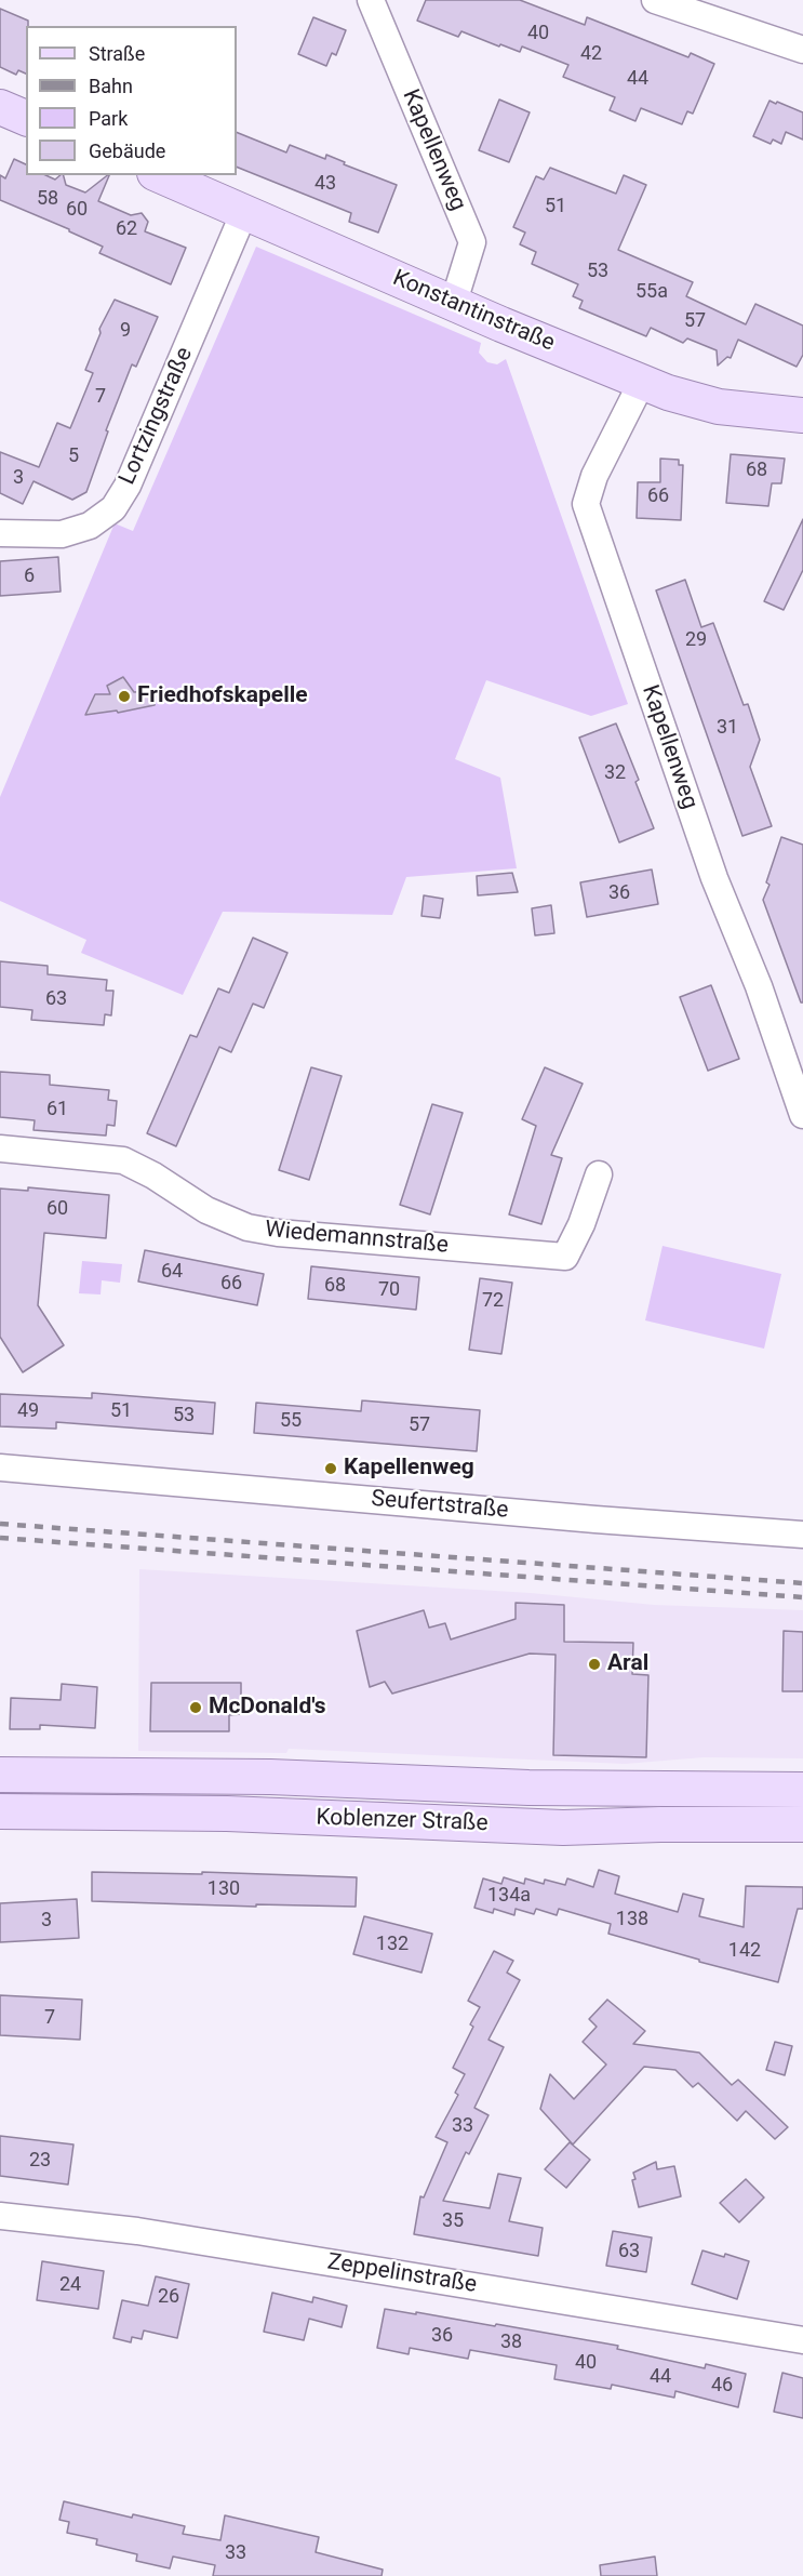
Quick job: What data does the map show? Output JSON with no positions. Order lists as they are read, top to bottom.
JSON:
{
  "streets": {
    "main road": ["Konstantinstraße", "Koblenzer Straße"],
    "street": [
      "Kapellenweg",
      "Lortzingstraße",
      "Wiedemannstraße",
      "Seufertstraße",
      "Zeppelinstraße"
    ]
  },
  "crossings": [
    ["Kapellenweg", "Konstantinstraße"],
    ["Konstantinstraße", "Lortzingstraße"]
  ],
  "places": [
    "Friedhofskapelle",
    "Kapellenweg",
    "Aral",
    "McDonald's"
  ],
  "house_numbers": [
    "40",
    "42",
    "44",
    "43",
    "58",
    "51",
    "60",
    "62",
    "53",
    "55a",
    "57",
    "9",
    "7",
    "5",
    "68",
    "3",
    "66",
    "6",
    "29",
    "31",
    "32",
    "36",
    "63",
    "61",
    "60",
    "64",
    "66",
    "68",
    "70",
    "72",
    "49",
    "51",
    "53",
    "55",
    "57",
    "130",
    "134a",
    "138",
    "3",
    "132",
    "142",
    "7",
    "33",
    "23",
    "35",
    "63",
    "24",
    "26",
    "36",
    "38",
    "40",
    "44",
    "46",
    "33"
  ],
  "legend": [
    "Straße",
    "Bahn",
    "Park",
    "Gebäude"
  ]
}
